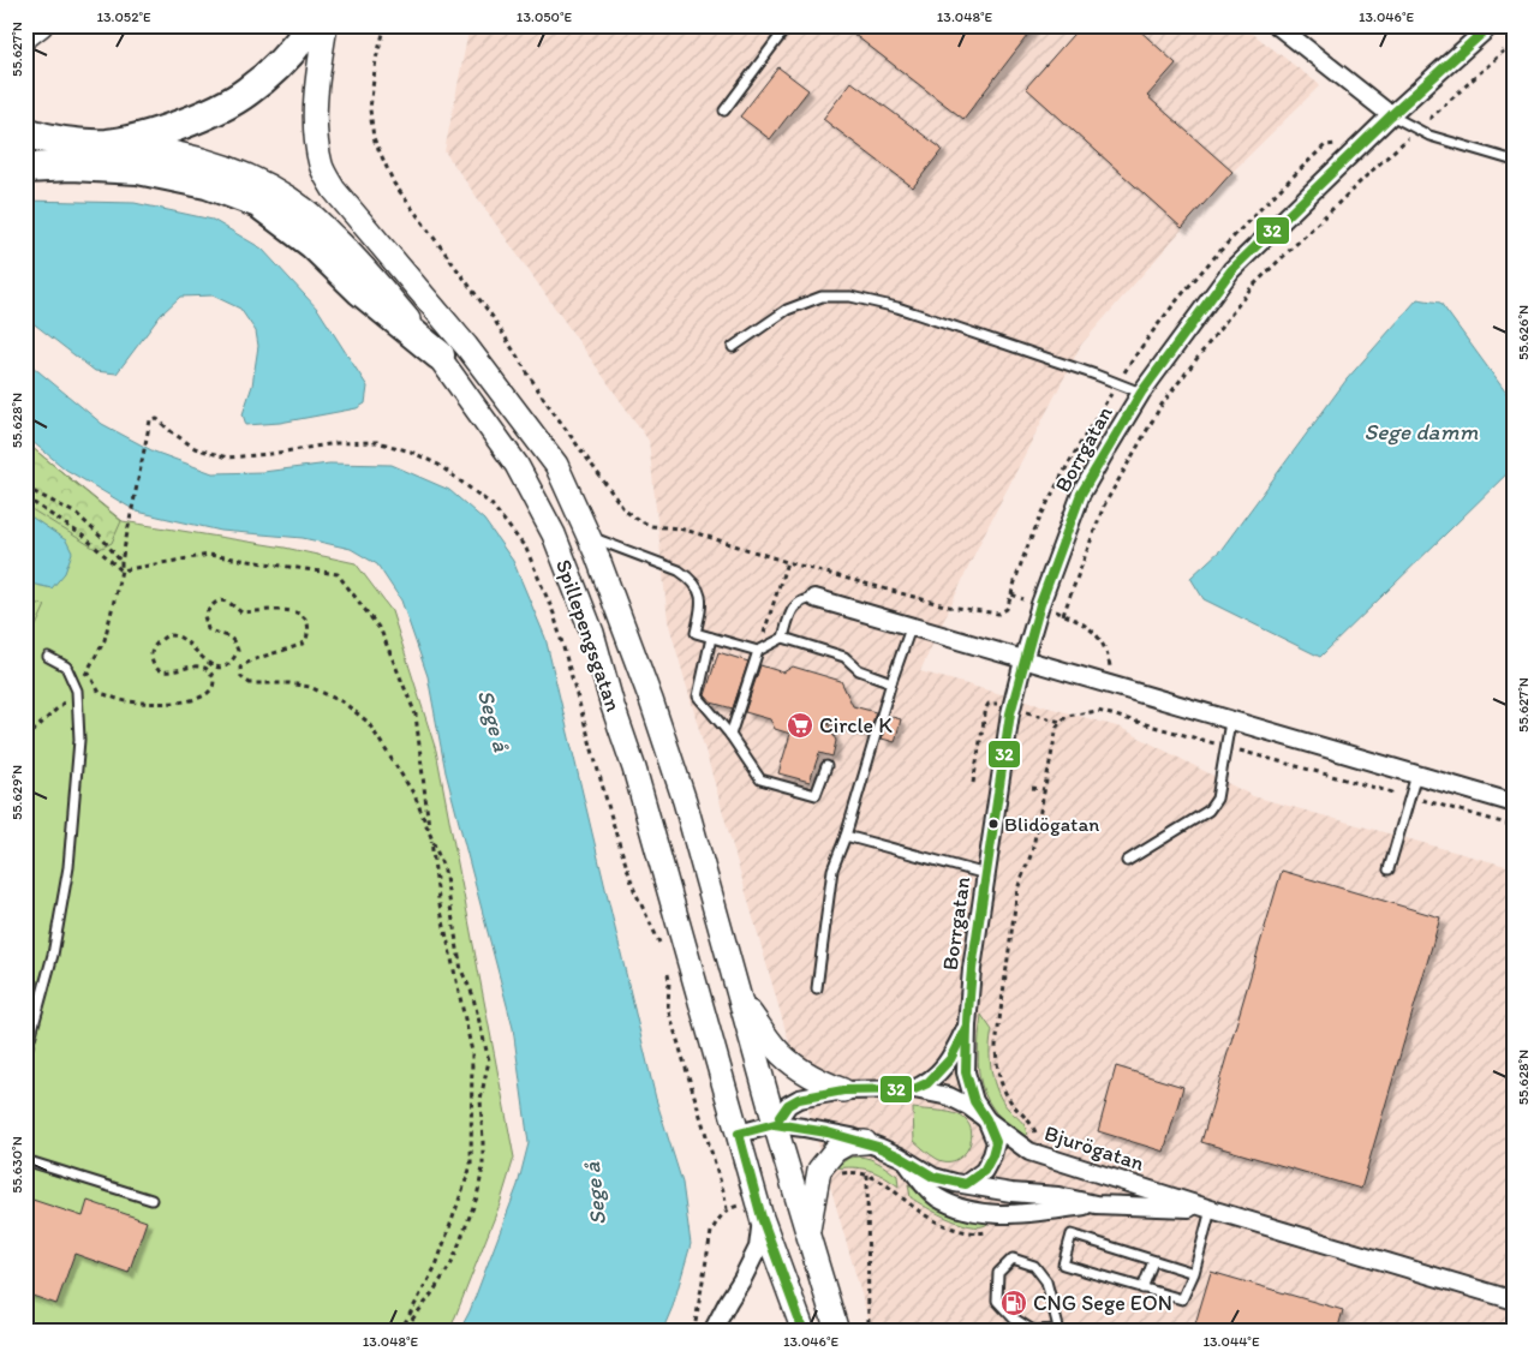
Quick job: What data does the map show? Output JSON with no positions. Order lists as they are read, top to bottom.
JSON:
{
  "streets": {
    "street": ["Borrgatan", "Spillepengsgatan", "Bjurögatan"]
  },
  "crossings": [
    ["Borrgatan", "Bjurögatan"],
    ["Spillepengsgatan", "Bjurögatan"]
  ],
  "water": ["Sege damm", "Sege å"],
  "places": {
    "supermarket": ["Circle K"],
    "other": ["Blidögatan"],
    "fuel station": ["CNG Sege EON"]
  },
  "lines": ["transit line 32"],
  "coordinates": [
    "13.052°E",
    "13.050°E",
    "13.048°E",
    "13.046°E",
    "55.627°N",
    "55.626°N",
    "55.628°N",
    "55.629°N",
    "55.630°N",
    "13.044°E"
  ]
}
